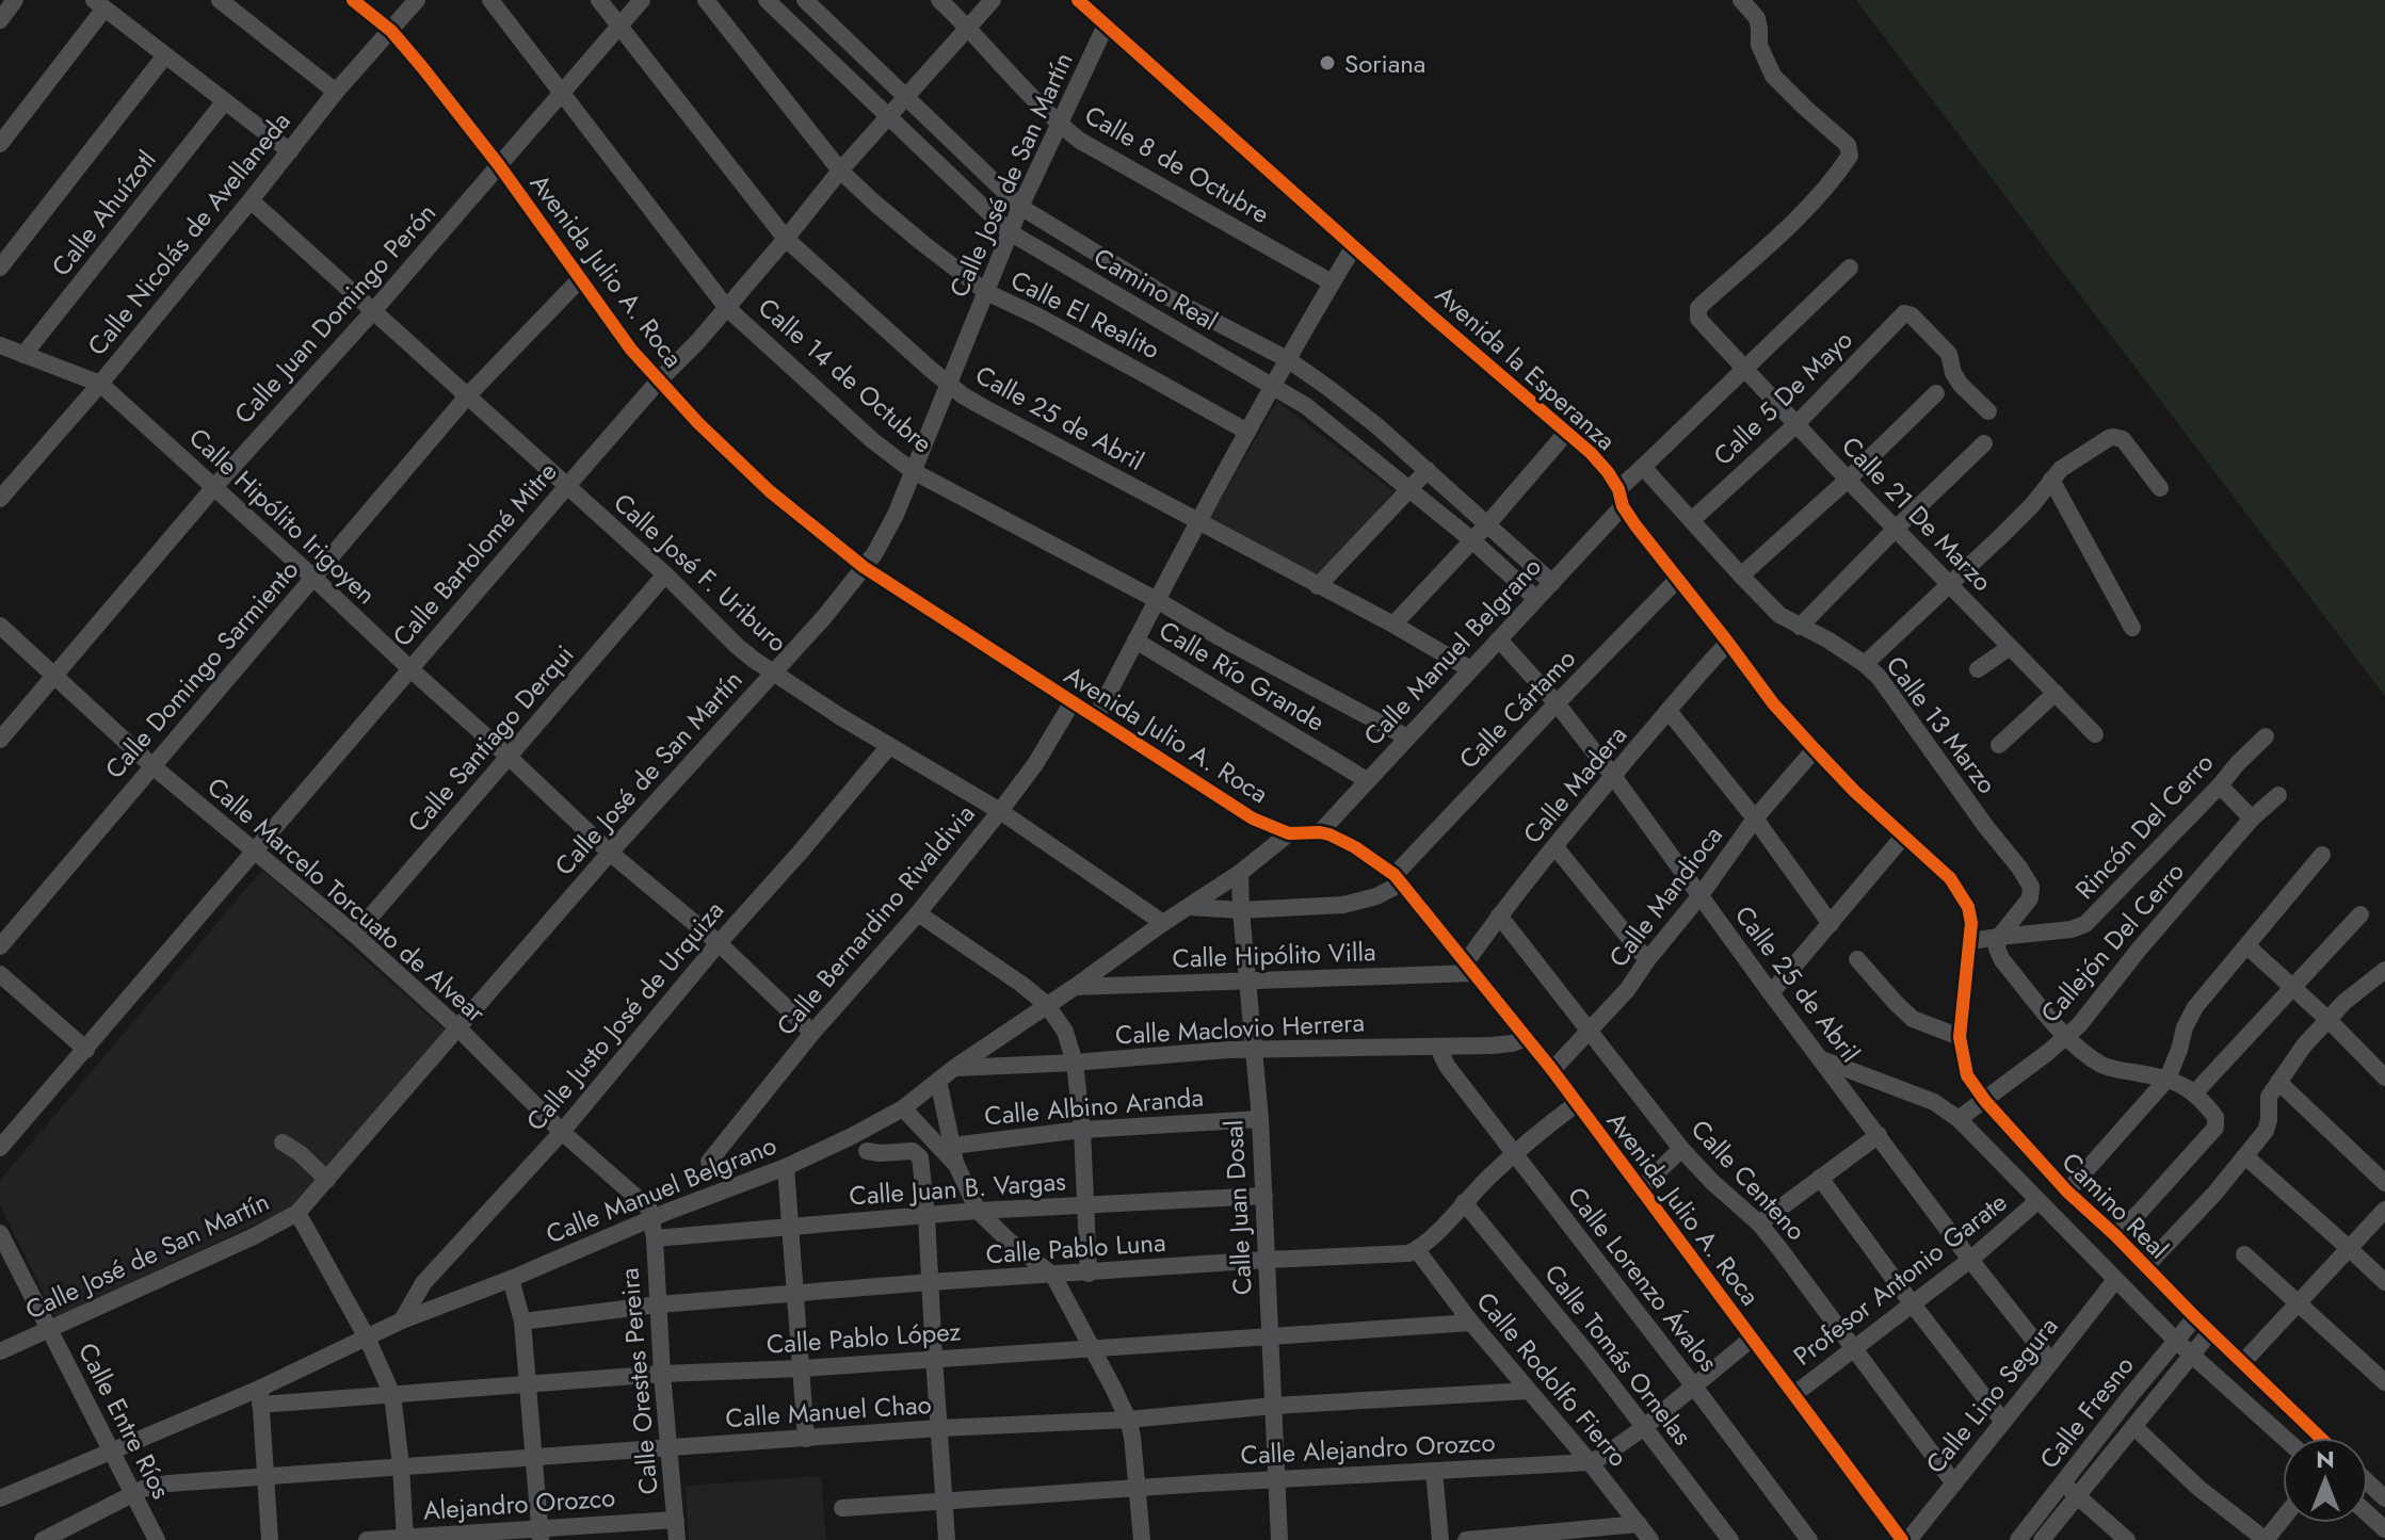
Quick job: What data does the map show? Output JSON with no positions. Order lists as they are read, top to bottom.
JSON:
{
  "streets": {
    "street": [
      "Calle 8 de Octubre",
      "Calle José de San Martín",
      "Calle Ahuízotl",
      "Calle Nicolás de Avellaneda",
      "Avenida Julio A. Roca",
      "Camino Real",
      "Calle Juan Domingo Perón",
      "Calle El Realito",
      "Avenida la Esperanza",
      "Calle 14 de Octubre",
      "Calle 5 De Mayo",
      "Calle 25 de Abril",
      "Calle 21 De Marzo",
      "Calle Hipólito Irigoyen",
      "Calle Bartolomé Mitre",
      "Calle José F. Uriburo",
      "Calle Manuel Belgrano",
      "Calle Domingo Sarmiento",
      "Calle Río Grande",
      "Calle Cártamo",
      "Calle 13 Marzo",
      "Calle Santiago Derqui",
      "Calle Madera",
      "Rincón Del Cerro",
      "Calle Mandioca",
      "Calle Marcelo Torcuato de Alvear",
      "Calle Bernardino Rivaldivia",
      "Callejón Del Cerro",
      "Calle Hipólito Villa",
      "Calle Justo José de Urquiza",
      "Calle Maclovio Herrera",
      "Calle Albino Aranda",
      "Calle Centeno",
      "Calle Juan B. Vargas",
      "Calle Juan Dosal",
      "Calle Pablo Luna",
      "Calle Lorenzo Ávalos",
      "Profesor Antonio Garate",
      "Calle Pablo López",
      "Calle Tomás Ornelas",
      "Calle Rodolfo Fierro",
      "Calle Orestes Pereira",
      "Calle Lino Segura",
      "Calle Manuel Chao",
      "Calle Fresno",
      "Calle Entre Ríos",
      "Calle Alejandro Orozco",
      "Alejandro Orozco"
    ]
  },
  "crossings": [
    ["Calle 8 de Octubre", "Calle José de San Martín"],
    ["Calle 8 de Octubre", "Calle Bartolomé Mitre"],
    ["Calle José de San Martín", "Avenida Julio A. Roca"],
    ["Calle José de San Martín", "Camino Real"],
    ["Calle José de San Martín", "Calle El Realito"],
    ["Calle José de San Martín", "Avenida la Esperanza"],
    ["Calle José de San Martín", "Calle 14 de Octubre"],
    ["Calle José de San Martín", "Calle 25 de Abril"],
    ["Calle José de San Martín", "Calle Hipólito Irigoyen"],
    ["Calle José de San Martín", "Calle José F. Uriburo"],
    ["Calle José de San Martín", "Calle Marcelo Torcuato de Alvear"],
    ["Calle José de San Martín", "Calle Entre Ríos"],
    ["Calle Ahuízotl", "Calle Hipólito Irigoyen"],
    ["Calle Nicolás de Avellaneda", "Avenida Julio A. Roca"],
    ["Calle Nicolás de Avellaneda", "Calle Hipólito Irigoyen"],
    ["Calle Nicolás de Avellaneda", "Calle José F. Uriburo"],
    ["Avenida Julio A. Roca", "Calle Juan Domingo Perón"],
    ["Avenida Julio A. Roca", "Calle Bartolomé Mitre"],
    ["Avenida Julio A. Roca", "Calle Manuel Belgrano"],
    ["Avenida Julio A. Roca", "Calle Domingo Sarmiento"],
    ["Avenida Julio A. Roca", "Calle Cártamo"],
    ["Avenida Julio A. Roca", "Calle Madera"],
    ["Avenida Julio A. Roca", "Calle Mandioca"],
    ["Avenida Julio A. Roca", "Calle Bernardino Rivaldivia"],
    ["Avenida Julio A. Roca", "Calle Hipólito Villa"],
    ["Avenida Julio A. Roca", "Calle Maclovio Herrera"],
    ["Avenida Julio A. Roca", "Profesor Antonio Garate"],
    ["Avenida Julio A. Roca", "Calle Lino Segura"],
    ["Avenida Julio A. Roca", "Calle Alejandro Orozco"],
    ["Camino Real", "Avenida la Esperanza"],
    ["Camino Real", "Calle 25 de Abril"],
    ["Camino Real", "Calle Bartolomé Mitre"],
    ["Camino Real", "Calle Manuel Belgrano"],
    ["Camino Real", "Callejón Del Cerro"],
    ["Camino Real", "Profesor Antonio Garate"],
    ["Camino Real", "Calle Lino Segura"],
    ["Camino Real", "Calle Fresno"],
    ["Calle Juan Domingo Perón", "Calle 14 de Octubre"],
    ["Calle Juan Domingo Perón", "Calle 25 de Abril"],
    ["Calle Juan Domingo Perón", "Calle Hipólito Irigoyen"],
    ["Calle Juan Domingo Perón", "Calle José F. Uriburo"],
    ["Calle Juan Domingo Perón", "Calle Marcelo Torcuato de Alvear"],
    ["Calle El Realito", "Calle Bartolomé Mitre"],
    ["Avenida la Esperanza", "Calle Manuel Belgrano"],
    ["Avenida la Esperanza", "Calle Cártamo"],
    ["Avenida la Esperanza", "Calle Madera"],
    ["Avenida la Esperanza", "Calle Mandioca"],
    ["Calle 14 de Octubre", "Calle Bartolomé Mitre"],
    ["Calle 14 de Octubre", "Calle Manuel Belgrano"],
    ["Calle 5 De Mayo", "Calle 21 De Marzo"],
    ["Calle 5 De Mayo", "Calle 13 Marzo"],
    ["Calle 25 de Abril", "Calle Bartolomé Mitre"],
    ["Calle 25 de Abril", "Calle Manuel Belgrano"],
    ["Calle 25 de Abril", "Calle Cártamo"],
    ["Calle 25 de Abril", "Calle Madera"],
    ["Calle 25 de Abril", "Calle Mandioca"],
    ["Calle 25 de Abril", "Profesor Antonio Garate"],
    ["Calle 25 de Abril", "Calle Lino Segura"],
    ["Calle 21 De Marzo", "Calle Manuel Belgrano"],
    ["Calle Hipólito Irigoyen", "Calle Bartolomé Mitre"],
    ["Calle Hipólito Irigoyen", "Calle Domingo Sarmiento"],
    ["Calle Hipólito Irigoyen", "Calle Santiago Derqui"],
    ["Calle Hipólito Irigoyen", "Calle Bernardino Rivaldivia"],
    ["Calle Hipólito Irigoyen", "Calle Justo José de Urquiza"],
    ["Calle Bartolomé Mitre", "Calle José F. Uriburo"],
    ["Calle Bartolomé Mitre", "Calle Marcelo Torcuato de Alvear"],
    ["Calle José F. Uriburo", "Calle Manuel Belgrano"],
    ["Calle José F. Uriburo", "Calle Domingo Sarmiento"],
    ["Calle José F. Uriburo", "Calle Santiago Derqui"],
    ["Calle José F. Uriburo", "Calle Bernardino Rivaldivia"],
    ["Calle José F. Uriburo", "Calle Justo José de Urquiza"],
    ["Calle Manuel Belgrano", "Calle Río Grande"],
    ["Calle Manuel Belgrano", "Calle 13 Marzo"],
    ["Calle Manuel Belgrano", "Calle Marcelo Torcuato de Alvear"],
    ["Calle Manuel Belgrano", "Calle Hipólito Villa"],
    ["Calle Manuel Belgrano", "Calle Justo José de Urquiza"],
    ["Calle Manuel Belgrano", "Calle Maclovio Herrera"],
    ["Calle Manuel Belgrano", "Calle Juan Dosal"],
    ["Calle Manuel Belgrano", "Calle Pablo López"],
    ["Calle Manuel Belgrano", "Calle Orestes Pereira"],
    ["Calle Manuel Belgrano", "Calle Entre Ríos"],
    ["Calle Domingo Sarmiento", "Calle Marcelo Torcuato de Alvear"],
    ["Calle 13 Marzo", "Rincón Del Cerro"],
    ["Calle Santiago Derqui", "Calle Marcelo Torcuato de Alvear"],
    ["Calle Madera", "Calle Hipólito Villa"],
    ["Calle Madera", "Calle Centeno"],
    ["Calle Mandioca", "Calle Centeno"],
    ["Calle Marcelo Torcuato de Alvear", "Calle Justo José de Urquiza"],
    ["Calle Marcelo Torcuato de Alvear", "Calle Orestes Pereira"],
    ["Calle Hipólito Villa", "Calle Juan Dosal"],
    ["Calle Maclovio Herrera", "Calle Juan Dosal"],
    ["Calle Maclovio Herrera", "Calle Lorenzo Ávalos"],
    ["Calle Albino Aranda", "Calle Juan Dosal"],
    ["Calle Centeno", "Profesor Antonio Garate"],
    ["Calle Centeno", "Calle Lino Segura"],
    ["Calle Juan B. Vargas", "Calle Juan Dosal"],
    ["Calle Juan B. Vargas", "Calle Orestes Pereira"],
    ["Calle Juan Dosal", "Calle Pablo Luna"],
    ["Calle Juan Dosal", "Calle Pablo López"],
    ["Calle Juan Dosal", "Calle Manuel Chao"],
    ["Calle Juan Dosal", "Calle Alejandro Orozco"],
    ["Calle Pablo Luna", "Calle Rodolfo Fierro"],
    ["Calle Pablo Luna", "Calle Orestes Pereira"],
    ["Calle Lorenzo Ávalos", "Calle Alejandro Orozco"],
    ["Calle Pablo López", "Calle Rodolfo Fierro"],
    ["Calle Pablo López", "Calle Orestes Pereira"],
    ["Calle Tomás Ornelas", "Calle Alejandro Orozco"],
    ["Calle Rodolfo Fierro", "Calle Manuel Chao"],
    ["Calle Rodolfo Fierro", "Calle Alejandro Orozco"],
    ["Calle Orestes Pereira", "Calle Manuel Chao"],
    ["Calle Orestes Pereira", "Alejandro Orozco"],
    ["Calle Manuel Chao", "Calle Entre Ríos"]
  ],
  "places": ["Soriana"],
  "north": "top"
}
